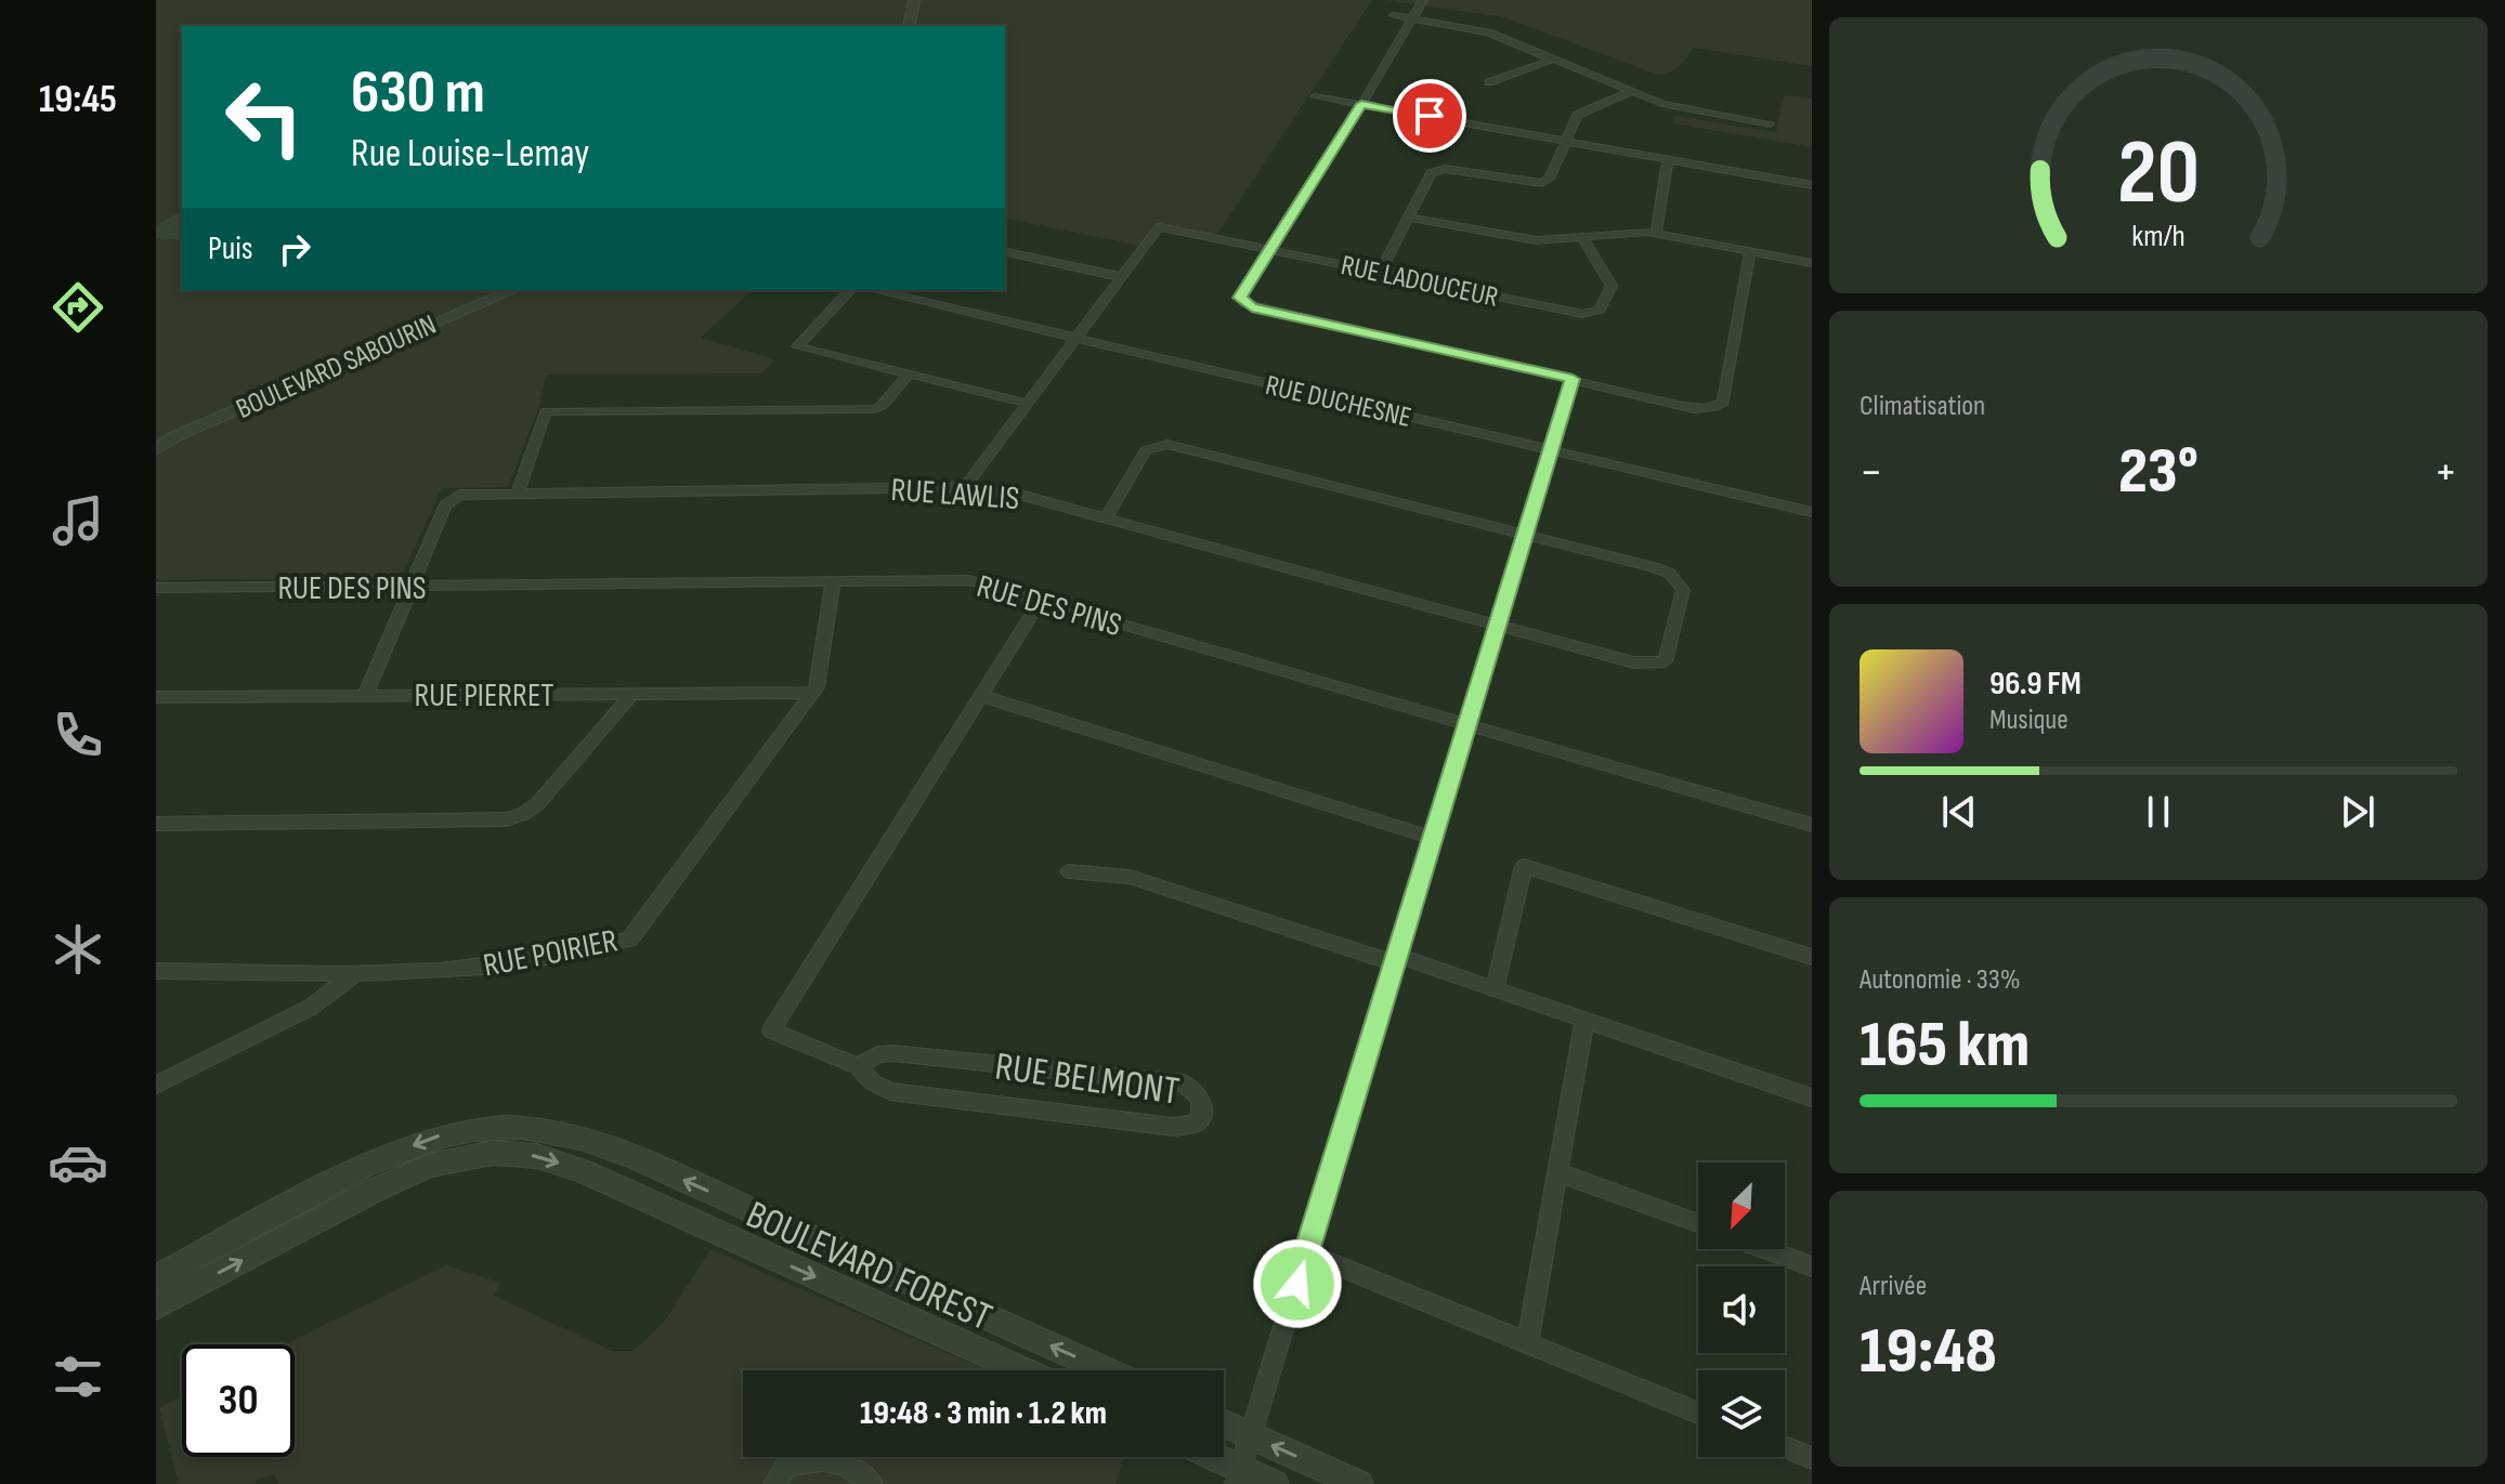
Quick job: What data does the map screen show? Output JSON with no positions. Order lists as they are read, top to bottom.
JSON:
{
  "streets": {
    "street": [
      "RUE LADOUCEUR",
      "BOULEVARD SABOURIN",
      "RUE DUCHESNE",
      "RUE LAWLIS",
      "RUE DES PINS",
      "RUE PIERRET",
      "RUE POIRIER",
      "RUE BELMONT",
      "BOULEVARD FOREST"
    ]
  },
  "crossings": [
    ["RUE LAWLIS", "RUE DES PINS"],
    ["RUE DES PINS", "RUE POIRIER"],
    ["RUE DES PINS", "RUE BELMONT"],
    ["RUE PIERRET", "RUE POIRIER"]
  ],
  "north": "bottom left",
  "page": {
    "tabs": "19:45",
    "turn": ["630 m", "Rue Louise-Lemay"],
    "then": "Puis",
    "tile": [
      "Climatisation",
      ["Autonomie · 33%", "165 km"],
      ["Arrivée", "19:48"]
    ],
    "heat": ["−", "23°", "+"],
    "song": ["96.9 FM", "Musique"],
    "limit": "30",
    "trip": "19:48 · 3 min · 1.2 km",
    "gauge": ["20", "km/h"]
  }
}
